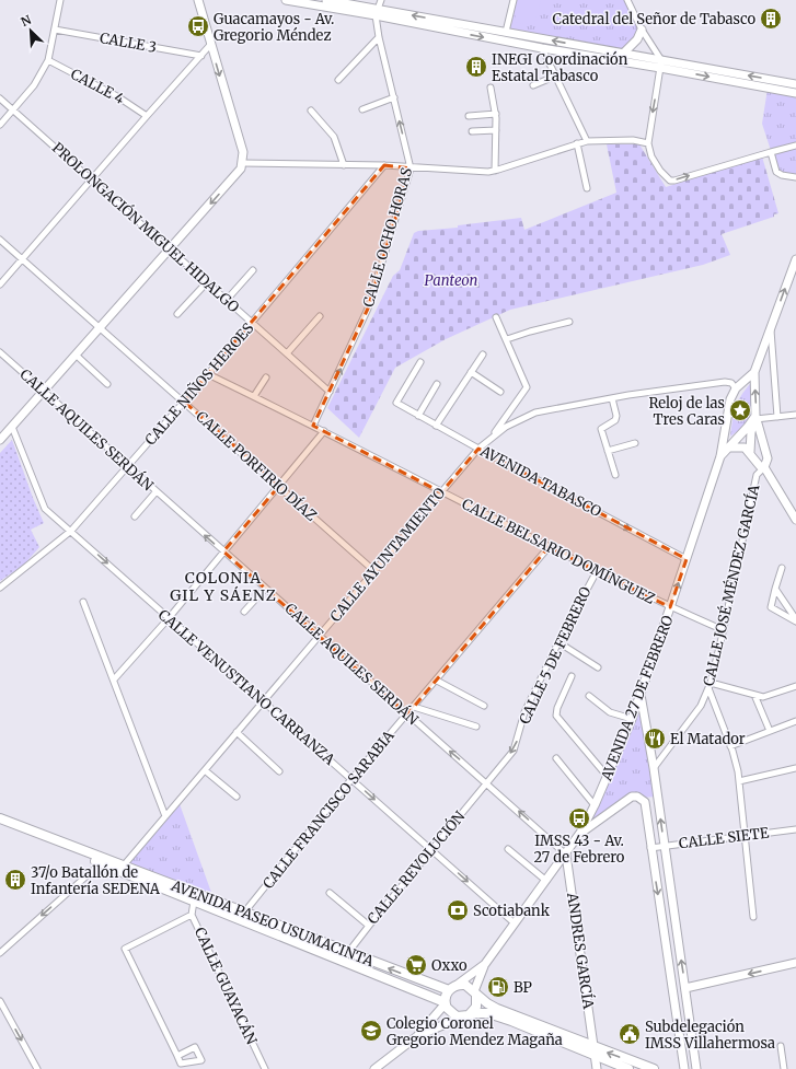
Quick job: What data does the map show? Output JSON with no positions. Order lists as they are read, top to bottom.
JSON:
{
  "streets": {
    "main road": ["AVENIDA 27 DE FEBRERO", "AVENIDA PASEO USUMACINTA", "ANDRES GARCÍA"],
    "street": [
      "CALLE 3",
      "CALLE 4",
      "PROLONGACIÓN MIGUEL HIDALGO",
      "CALLE OCHO HORAS",
      "CALLE NIÑOS HEROES",
      "CALLE AQUILES SERDÁN",
      "CALLE PORFIRIO DÍAZ",
      "AVENIDA TABASCO",
      "CALLE BELSARIO DOMÍNGUEZ",
      "CALLE AYUNTAMIENTO",
      "CALLE JOSÉ MÉNDEZ GARCÍA",
      "CALLE 5 DE FEBRERO",
      "CALLE VENUSTIANO CARRANZA",
      "CALLE FRANCISCO SARABIA",
      "CALLE SIETE",
      "CALLE REVOLUCIÓN",
      "CALLE GUAYACÁN"
    ]
  },
  "crossings": [
    ["PROLONGACIÓN MIGUEL HIDALGO", "CALLE OCHO HORAS"],
    ["PROLONGACIÓN MIGUEL HIDALGO", "CALLE NIÑOS HEROES"],
    ["CALLE OCHO HORAS", "CALLE BELSARIO DOMÍNGUEZ"],
    ["CALLE NIÑOS HEROES", "CALLE AQUILES SERDÁN"],
    ["CALLE NIÑOS HEROES", "CALLE PORFIRIO DÍAZ"],
    ["CALLE NIÑOS HEROES", "CALLE BELSARIO DOMÍNGUEZ"],
    ["CALLE NIÑOS HEROES", "CALLE VENUSTIANO CARRANZA"],
    ["CALLE AQUILES SERDÁN", "CALLE AYUNTAMIENTO"],
    ["CALLE AQUILES SERDÁN", "CALLE 5 DE FEBRERO"],
    ["CALLE AQUILES SERDÁN", "AVENIDA 27 DE FEBRERO"],
    ["CALLE AQUILES SERDÁN", "CALLE FRANCISCO SARABIA"],
    ["CALLE AQUILES SERDÁN", "CALLE REVOLUCIÓN"],
    ["CALLE AQUILES SERDÁN", "ANDRES GARCÍA"],
    ["CALLE PORFIRIO DÍAZ", "CALLE AYUNTAMIENTO"],
    ["AVENIDA TABASCO", "CALLE AYUNTAMIENTO"],
    ["AVENIDA TABASCO", "AVENIDA 27 DE FEBRERO"],
    ["CALLE BELSARIO DOMÍNGUEZ", "CALLE AYUNTAMIENTO"],
    ["CALLE BELSARIO DOMÍNGUEZ", "CALLE JOSÉ MÉNDEZ GARCÍA"],
    ["CALLE BELSARIO DOMÍNGUEZ", "CALLE 5 DE FEBRERO"],
    ["CALLE BELSARIO DOMÍNGUEZ", "AVENIDA 27 DE FEBRERO"],
    ["CALLE BELSARIO DOMÍNGUEZ", "CALLE FRANCISCO SARABIA"],
    ["CALLE AYUNTAMIENTO", "CALLE VENUSTIANO CARRANZA"],
    ["CALLE AYUNTAMIENTO", "AVENIDA 27 DE FEBRERO"],
    ["CALLE AYUNTAMIENTO", "AVENIDA PASEO USUMACINTA"],
    ["CALLE 5 DE FEBRERO", "CALLE REVOLUCIÓN"],
    ["CALLE VENUSTIANO CARRANZA", "AVENIDA 27 DE FEBRERO"],
    ["CALLE VENUSTIANO CARRANZA", "CALLE FRANCISCO SARABIA"],
    ["CALLE VENUSTIANO CARRANZA", "CALLE REVOLUCIÓN"],
    ["AVENIDA 27 DE FEBRERO", "AVENIDA PASEO USUMACINTA"],
    ["AVENIDA 27 DE FEBRERO", "ANDRES GARCÍA"],
    ["CALLE FRANCISCO SARABIA", "AVENIDA PASEO USUMACINTA"],
    ["CALLE REVOLUCIÓN", "AVENIDA PASEO USUMACINTA"],
    ["AVENIDA PASEO USUMACINTA", "ANDRES GARCÍA"],
    ["AVENIDA PASEO USUMACINTA", "CALLE GUAYACÁN"]
  ],
  "one_way": [
    "CALLE OCHO HORAS",
    "AVENIDA TABASCO",
    "CALLE 5 DE FEBRERO",
    "CALLE VENUSTIANO CARRANZA"
  ],
  "districts": ["COLONIA GIL Y SÁENZ"],
  "parks": ["Panteon"],
  "places": {
    "building": ["Catedral del Señor de Tabasco", "INEGI Coordinación Estatal Tabasco", "37/o Batallón de Infantería SEDENA"],
    "bus stop": ["Guacamayos - Av. Gregorio Méndez", "IMSS 43 - Av. 27 de Febrero"],
    "place": ["Reloj de las Tres Caras"],
    "restaurant": ["El Matador"],
    "bank": ["Scotiabank"],
    "supermarket": ["Oxxo"],
    "fuel station": ["BP"],
    "school or university": ["Colegio Coronel Gregorio Mendez Magaña"],
    "public building": ["Subdelegación IMSS Villahermosa"]
  },
  "north": "top left"
}
